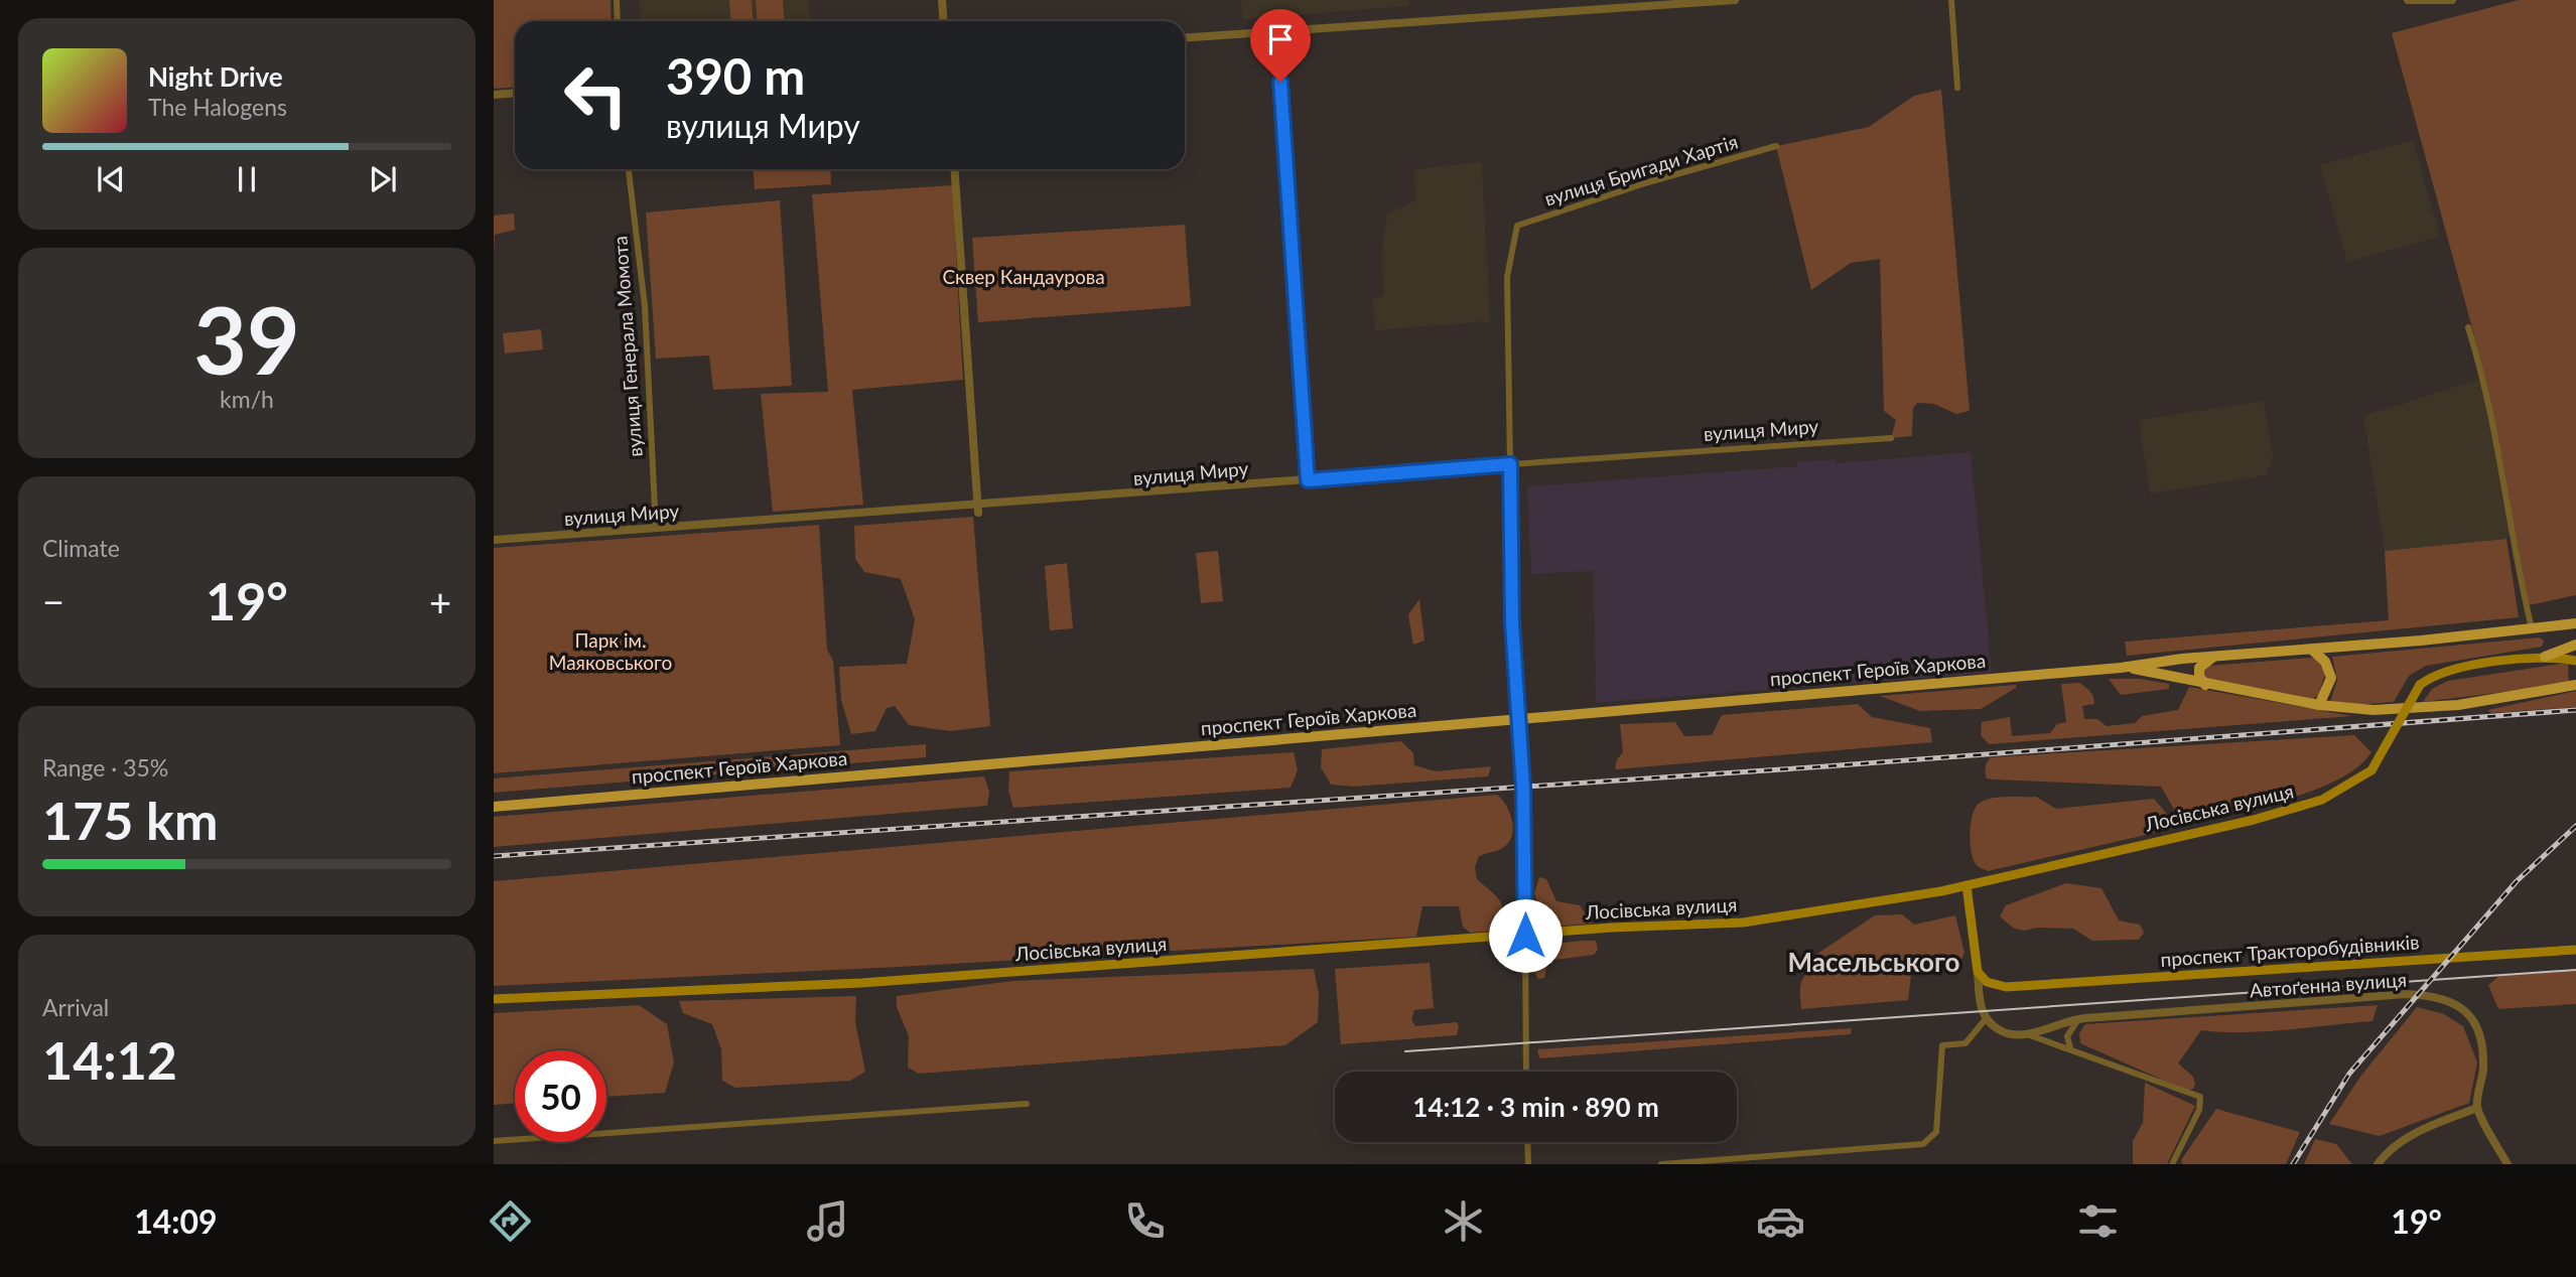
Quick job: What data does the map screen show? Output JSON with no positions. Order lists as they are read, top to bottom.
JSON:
{
  "streets": {
    "main road": ["проспект Героїв Харкова", "Лосівська вулиця", "проспект Тракторобудівників"],
    "street": [
      "вулиця Бригади Хартія",
      "вулиця Генерала Момота",
      "вулиця Миру",
      "Автоґенна вулиця"
    ]
  },
  "crossings": [
    ["вулиця Бригади Хартія", "вулиця Миру"],
    ["вулиця Генерала Момота", "вулиця Миру"]
  ],
  "districts": ["Масельського"],
  "parks": ["Сквер Кандаурова", "Парк ім. Маяковського"],
  "page": {
    "turn": ["390 m", "вулиця Миру"],
    "song": ["Night Drive", "The Halogens"],
    "tile": [
      ["39", "km/h"],
      "Climate",
      ["Range · 35%", "175 km"],
      ["Arrival", "14:12"]
    ],
    "heat": ["−", "19°", "+"],
    "limit": "50",
    "trip": "14:12 · 3 min · 890 m",
    "tabs": ["14:09", "19°"]
  }
}
